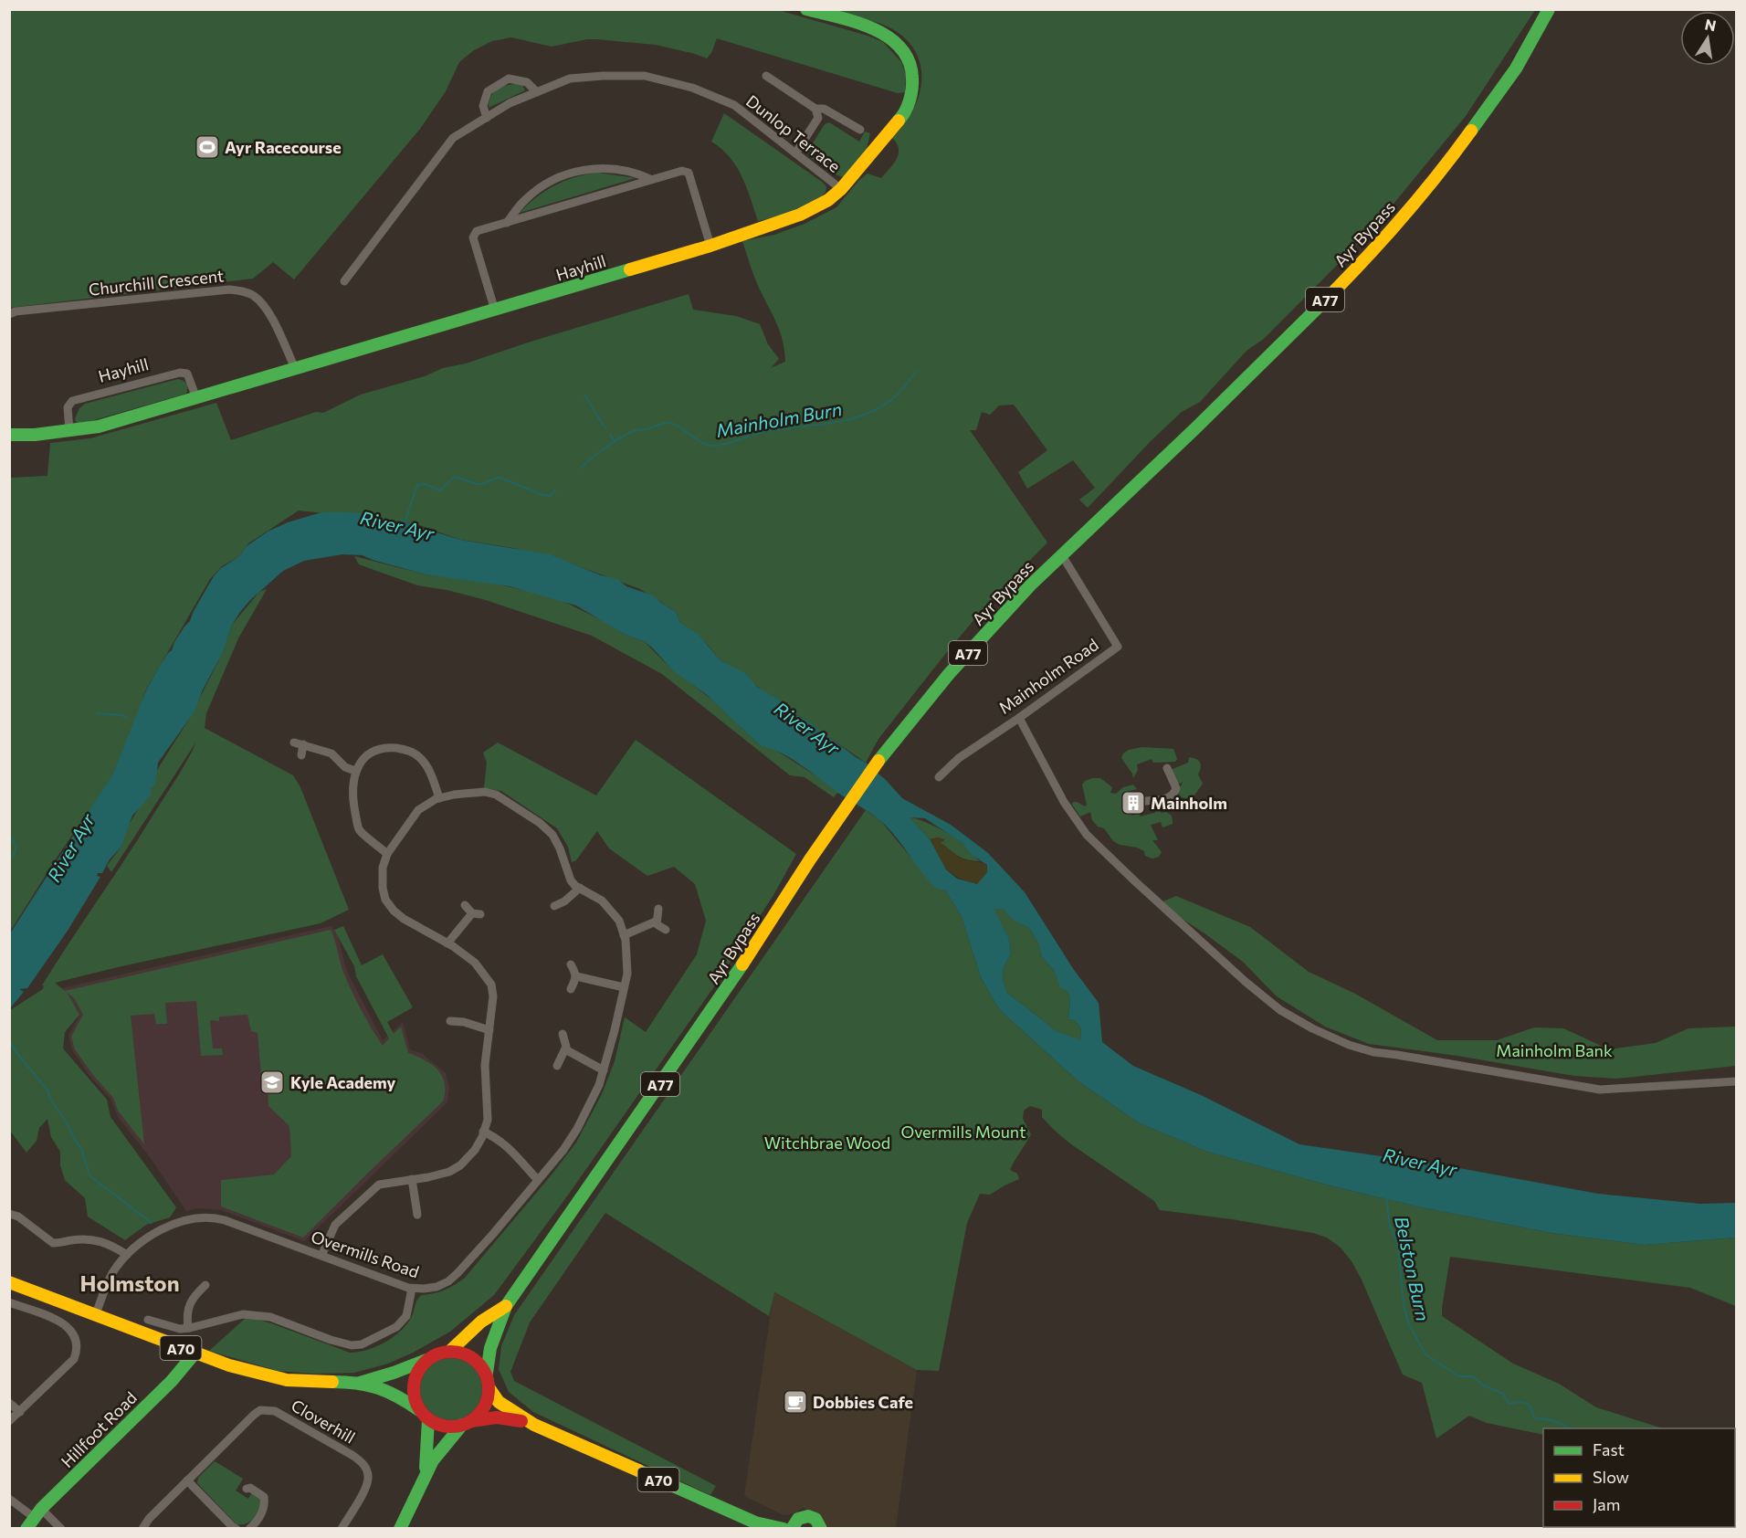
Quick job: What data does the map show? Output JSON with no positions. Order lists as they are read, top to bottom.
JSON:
{
  "streets": {
    "main road": [
      "Ayr Bypass",
      "Hayhill",
      "A77",
      "A70",
      "Hillfoot Road"
    ],
    "street": [
      "Dunlop Terrace",
      "Churchill Crescent",
      "Mainholm Road",
      "Overmills Road",
      "Cloverhill"
    ]
  },
  "crossings": [
    ["Dunlop Terrace", "Hayhill"],
    ["Ayr Bypass", "A77"],
    ["Ayr Bypass", "Mainholm Road"],
    ["Ayr Bypass", "A70"],
    ["Hayhill", "Churchill Crescent"],
    ["A77", "A70"],
    ["Overmills Road", "A70"],
    ["A70", "Hillfoot Road"]
  ],
  "districts": ["Holmston"],
  "water": ["Mainholm Burn", "River Ayr", "Belston Burn"],
  "parks": ["Mainholm Bank", "Overmills Mount", "Witchbrae Wood"],
  "places": {
    "sports": ["Ayr Racecourse"],
    "building": ["Mainholm"],
    "school or university": ["Kyle Academy"],
    "cafe": ["Dobbies Cafe"]
  },
  "legend": ["Fast", "Slow", "Jam"],
  "north": "top"
}
